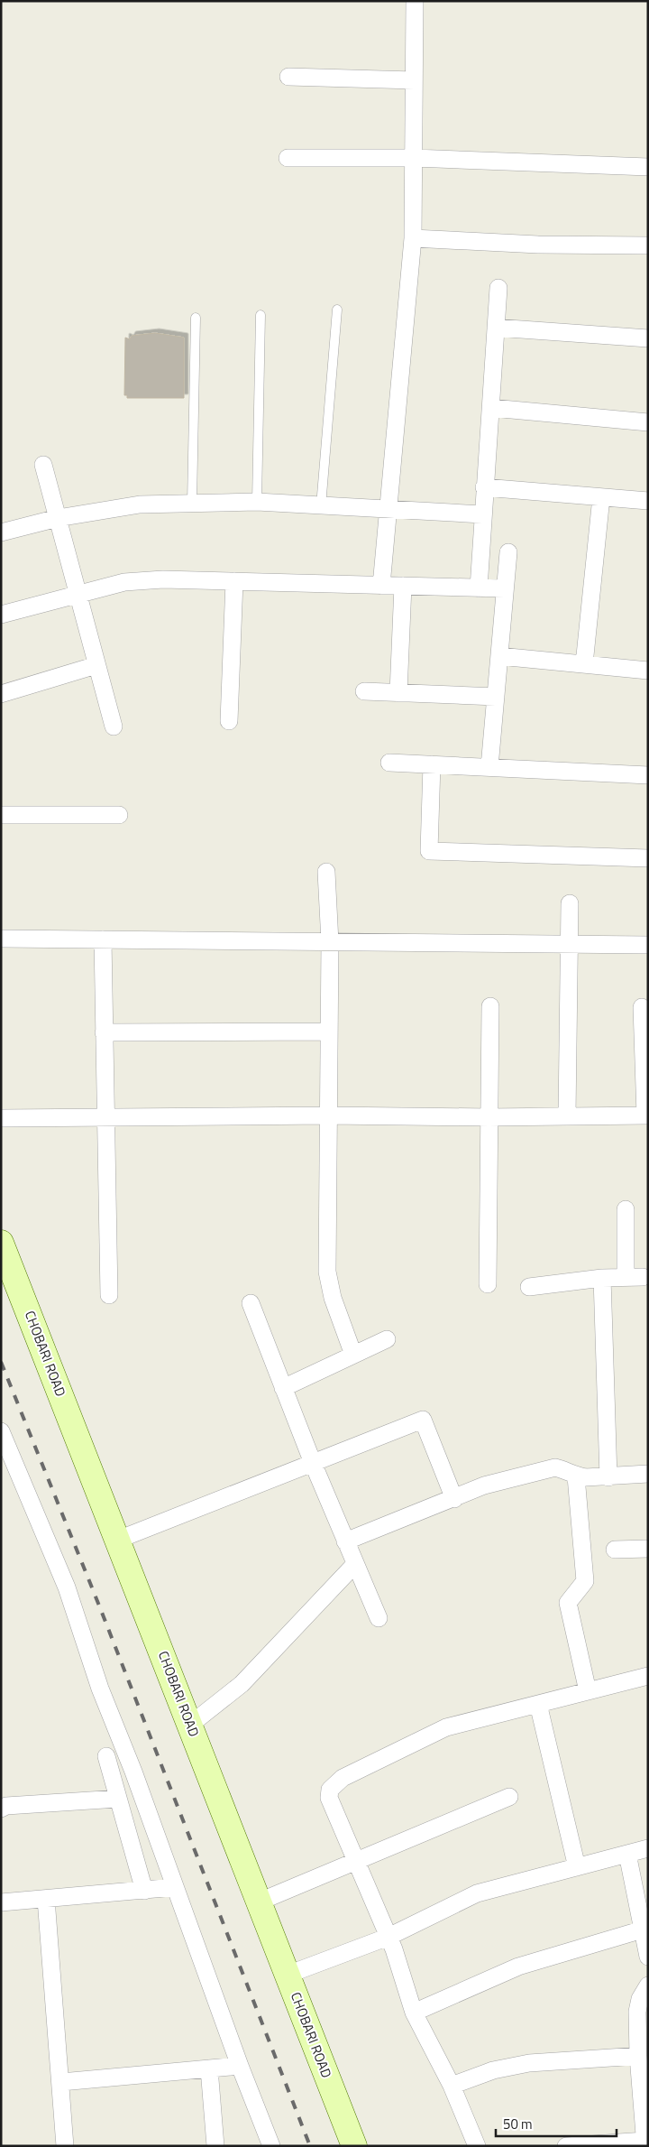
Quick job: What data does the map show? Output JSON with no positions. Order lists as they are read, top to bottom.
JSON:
{
  "streets": {
    "street": ["CHOBARI ROAD"]
  },
  "scale_bar": "50 m"
}
